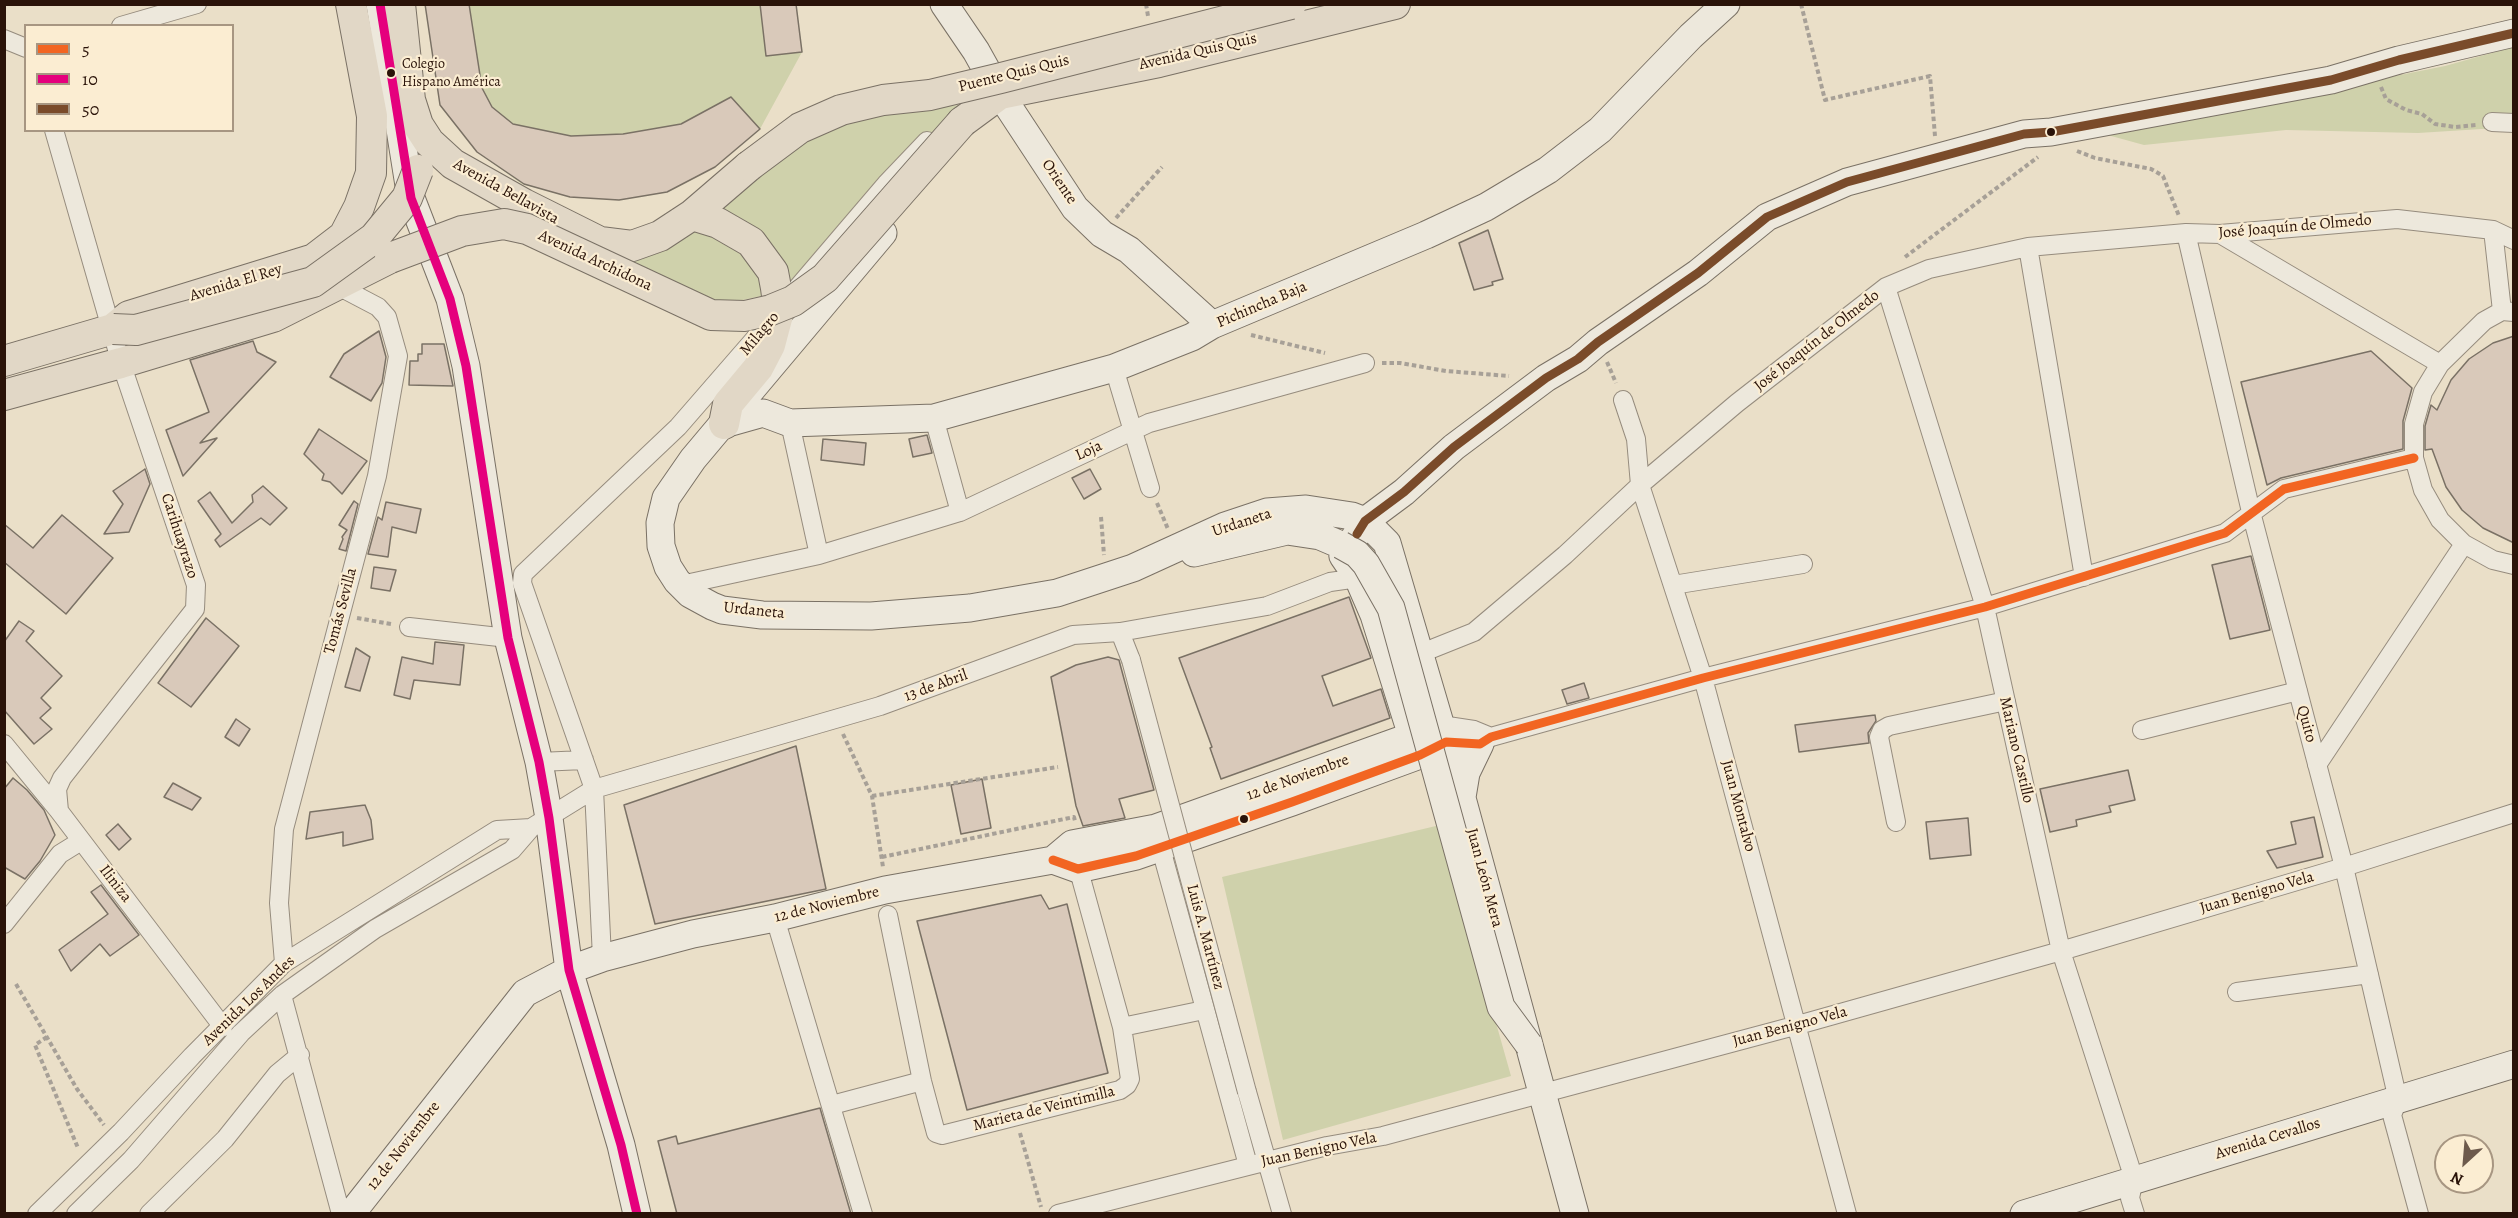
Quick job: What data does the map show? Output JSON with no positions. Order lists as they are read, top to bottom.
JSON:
{
  "streets": {
    "main road": [
      "Avenida Quis Quis",
      "Puente Quis Quis",
      "Avenida Bellavista",
      "Avenida Archidona",
      "Avenida El Rey"
    ],
    "street": [
      "Oriente",
      "José Joaquín de Olmedo",
      "Pichincha Baja",
      "Milagro",
      "Loja",
      "Urdaneta",
      "Carihuayrazo",
      "Tomás Sevilla",
      "13 de Abril",
      "Quito",
      "Mariano Castillo",
      "12 de Noviembre",
      "Juan Montalvo",
      "Juan León Mera",
      "Iliniza",
      "Juan Benigno Vela",
      "Luis A. Martínez",
      "Avenida Los Andes",
      "Marieta de Veintimilla",
      "Avenida Cevallos"
    ]
  },
  "crossings": [
    ["Avenida Quis Quis", "Oriente"],
    ["Avenida Quis Quis", "Avenida Archidona"],
    ["Avenida Quis Quis", "Milagro"],
    ["Avenida Quis Quis", "Urdaneta"],
    ["Puente Quis Quis", "Avenida Bellavista"],
    ["Oriente", "Avenida Archidona"],
    ["Oriente", "Pichincha Baja"],
    ["Oriente", "Milagro"],
    ["Oriente", "Urdaneta"],
    ["José Joaquín de Olmedo", "Quito"],
    ["José Joaquín de Olmedo", "Mariano Castillo"],
    ["José Joaquín de Olmedo", "Juan Montalvo"],
    ["José Joaquín de Olmedo", "Juan León Mera"],
    ["Avenida Archidona", "Milagro"],
    ["Avenida Archidona", "Urdaneta"],
    ["Avenida Archidona", "Carihuayrazo"],
    ["Avenida Archidona", "Tomás Sevilla"],
    ["Avenida El Rey", "Carihuayrazo"],
    ["Pichincha Baja", "Urdaneta"],
    ["Milagro", "Urdaneta"],
    ["Loja", "Urdaneta"],
    ["Carihuayrazo", "Iliniza"],
    ["Tomás Sevilla", "Avenida Los Andes"],
    ["13 de Abril", "Luis A. Martínez"],
    ["13 de Abril", "Avenida Los Andes"],
    ["Quito", "Juan Benigno Vela"],
    ["Quito", "Avenida Cevallos"],
    ["Mariano Castillo", "Juan Benigno Vela"],
    ["Mariano Castillo", "Avenida Cevallos"],
    ["12 de Noviembre", "Juan León Mera"],
    ["12 de Noviembre", "Luis A. Martínez"],
    ["12 de Noviembre", "Marieta de Veintimilla"],
    ["Juan Montalvo", "Juan Benigno Vela"],
    ["Juan León Mera", "Juan Benigno Vela"],
    ["Iliniza", "Avenida Los Andes"],
    ["Juan Benigno Vela", "Luis A. Martínez"]
  ],
  "places": ["Colegio Hispano América"],
  "lines": ["transit line 10", "transit line 50", "transit line 5"],
  "legend": ["5", "10", "50"],
  "north": "bottom left"
}
